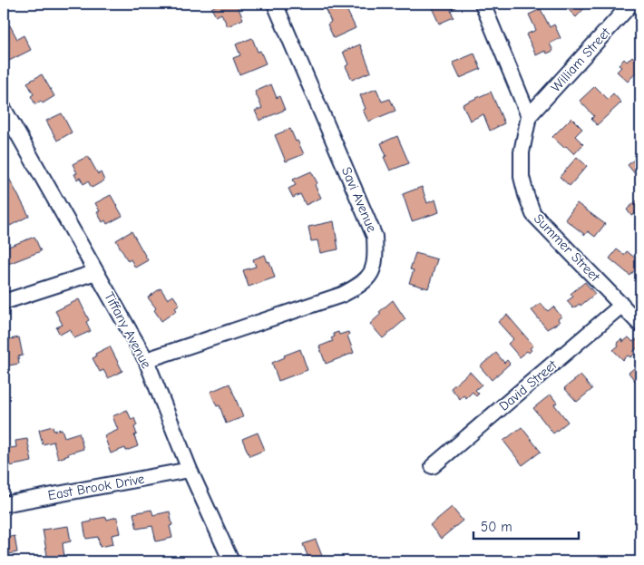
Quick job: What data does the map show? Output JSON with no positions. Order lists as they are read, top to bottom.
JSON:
{
  "streets": {
    "street": [
      "William Street",
      "Savi Avenue",
      "Summer Street",
      "Tiffany Avenue",
      "David Street",
      "East Brook Drive"
    ]
  },
  "crossings": [
    ["William Street", "Summer Street"],
    ["Savi Avenue", "Tiffany Avenue"],
    ["Summer Street", "David Street"],
    ["Tiffany Avenue", "East Brook Drive"]
  ],
  "scale_bar": "50 m"
}
